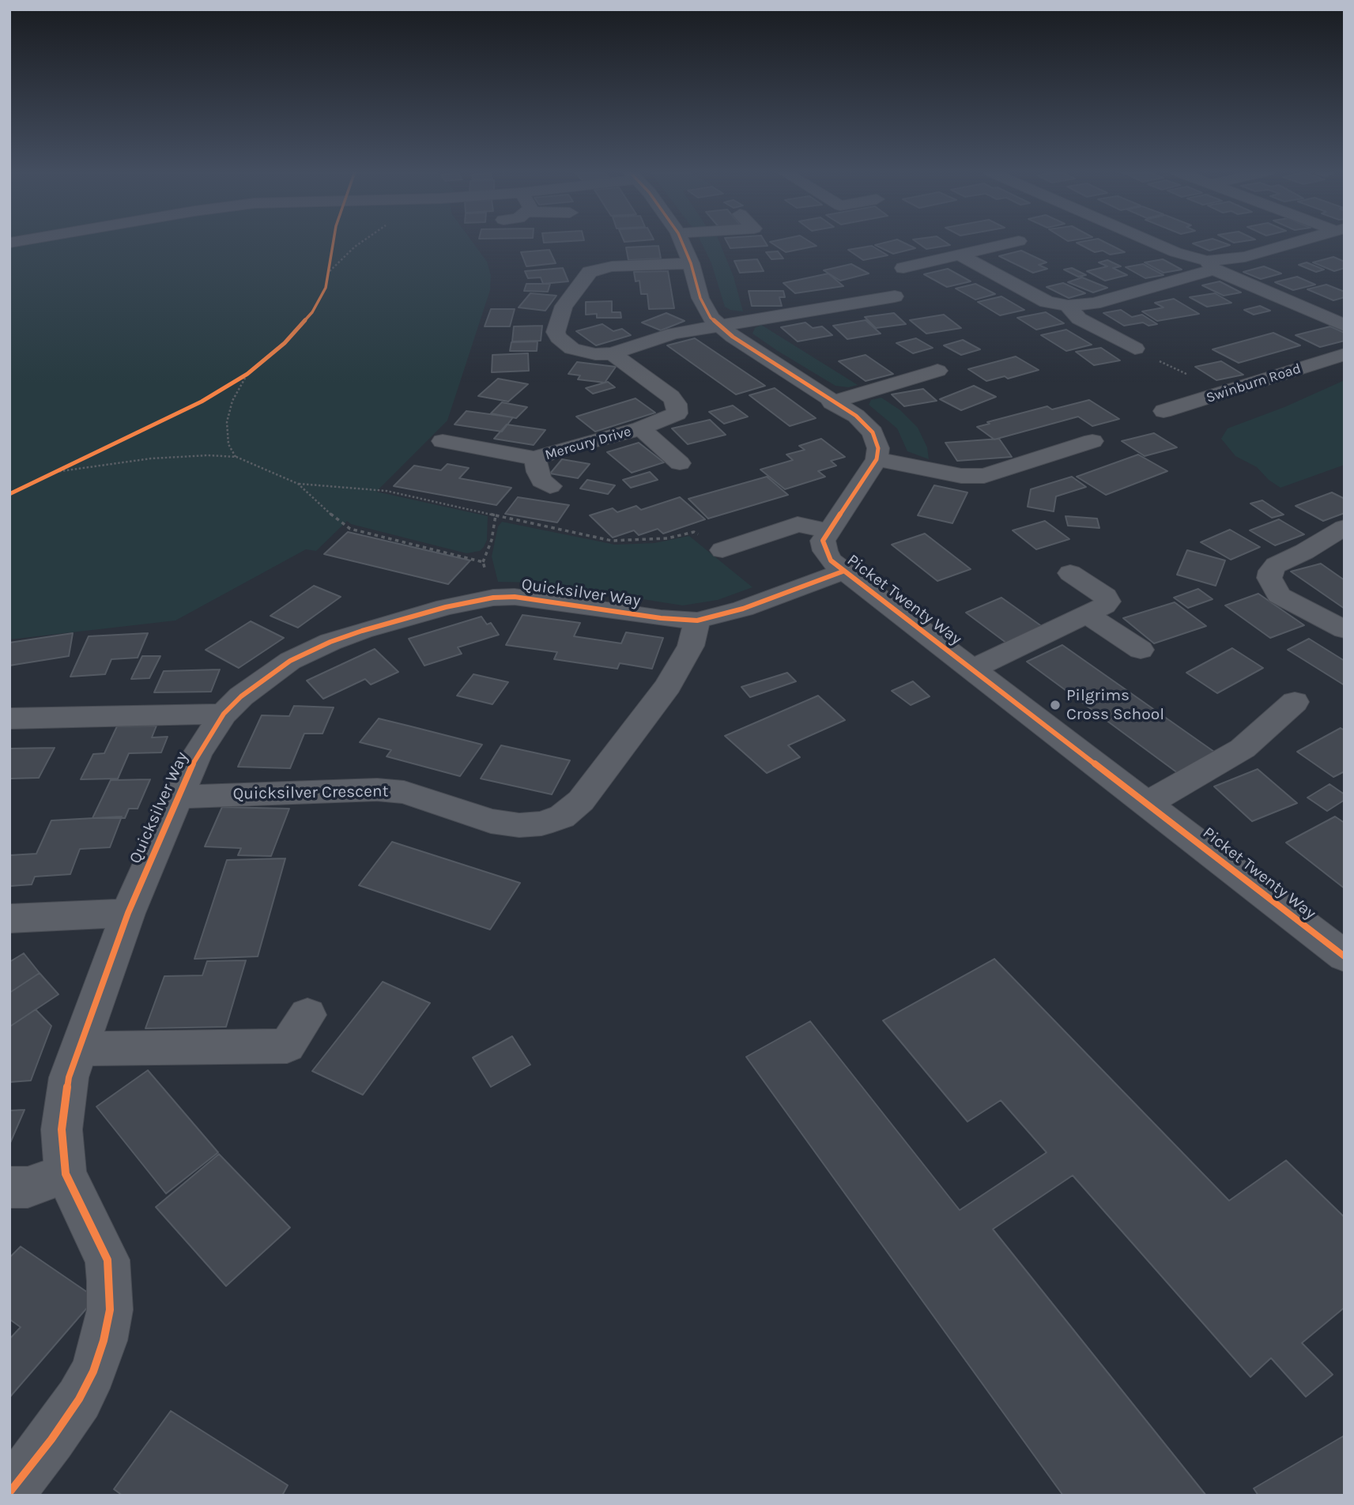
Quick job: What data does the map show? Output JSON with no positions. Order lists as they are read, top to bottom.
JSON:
{
  "streets": {
    "street": [
      "Swinburn Road",
      "Mercury Drive",
      "Quicksilver Way",
      "Picket Twenty Way",
      "Quicksilver Crescent"
    ]
  },
  "crossings": [
    ["Quicksilver Way", "Picket Twenty Way"],
    ["Quicksilver Way", "Quicksilver Crescent"]
  ],
  "places": ["Pilgrims Cross School"]
}
